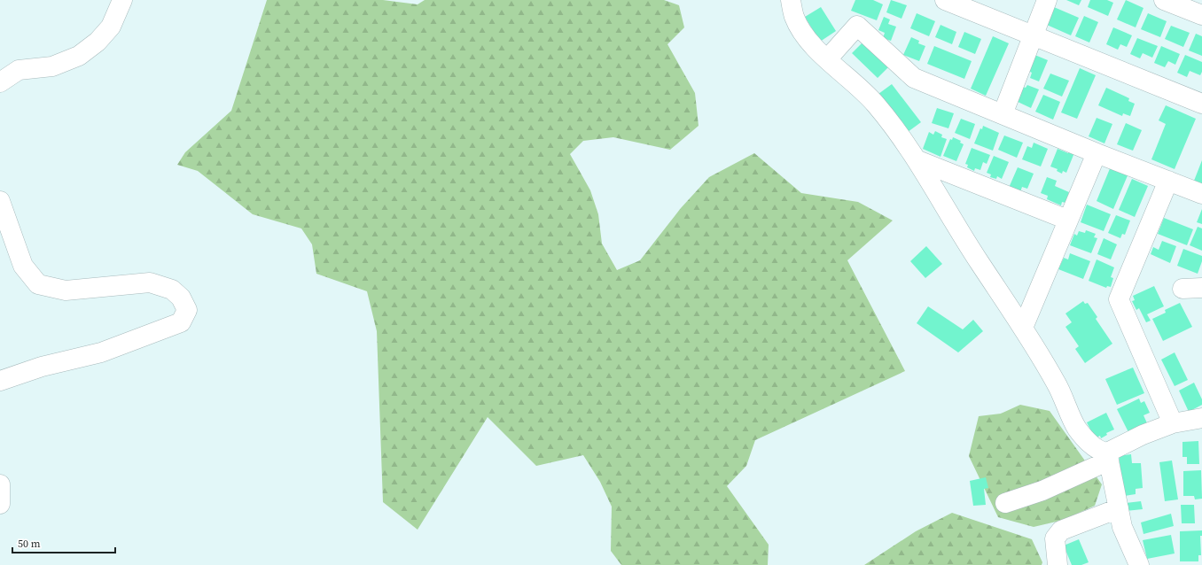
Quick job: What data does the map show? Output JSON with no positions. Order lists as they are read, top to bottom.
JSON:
{
  "scale_bar": "50 m"
}
